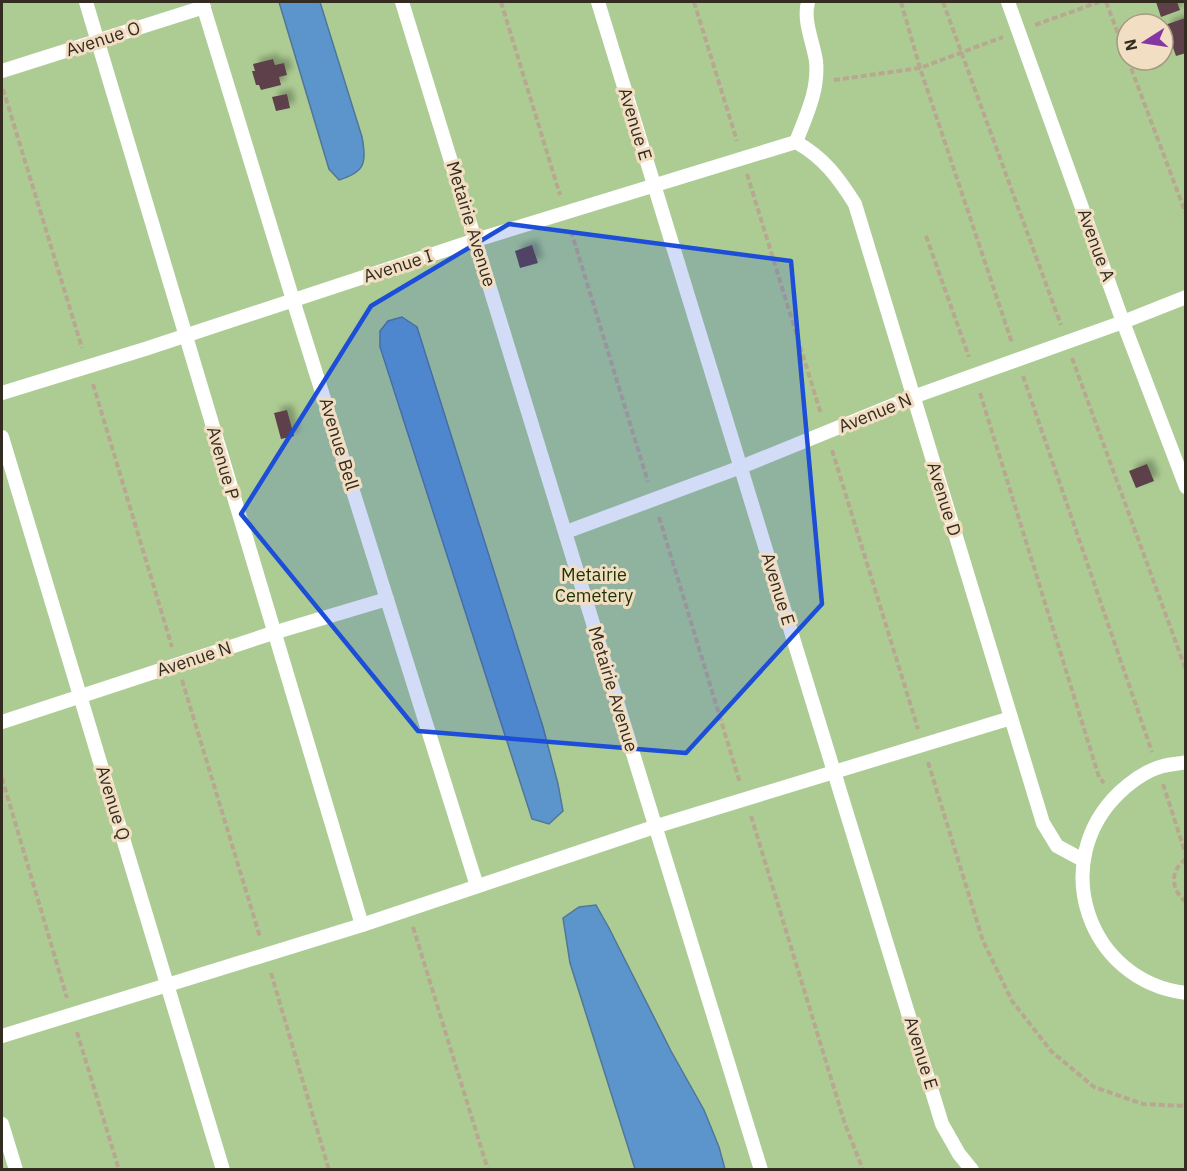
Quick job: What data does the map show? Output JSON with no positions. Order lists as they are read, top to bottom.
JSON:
{
  "streets": {
    "lane": [
      "Avenue O",
      "Avenue E",
      "Metairie Avenue",
      "Avenue A",
      "Avenue I",
      "Avenue N",
      "Avenue Bell",
      "Avenue P",
      "Avenue D",
      "Avenue Q"
    ]
  },
  "crossings": [
    ["Avenue O", "Avenue Bell"],
    ["Avenue O", "Avenue P"],
    ["Avenue E", "Avenue I"],
    ["Avenue E", "Avenue N"],
    ["Metairie Avenue", "Avenue I"],
    ["Metairie Avenue", "Avenue N"],
    ["Avenue A", "Avenue N"],
    ["Avenue I", "Avenue Bell"],
    ["Avenue I", "Avenue P"],
    ["Avenue I", "Avenue D"],
    ["Avenue N", "Avenue Bell"],
    ["Avenue N", "Avenue P"],
    ["Avenue N", "Avenue D"],
    ["Avenue N", "Avenue Q"]
  ],
  "parks": ["Metairie Cemetery"],
  "north": "left"
}
